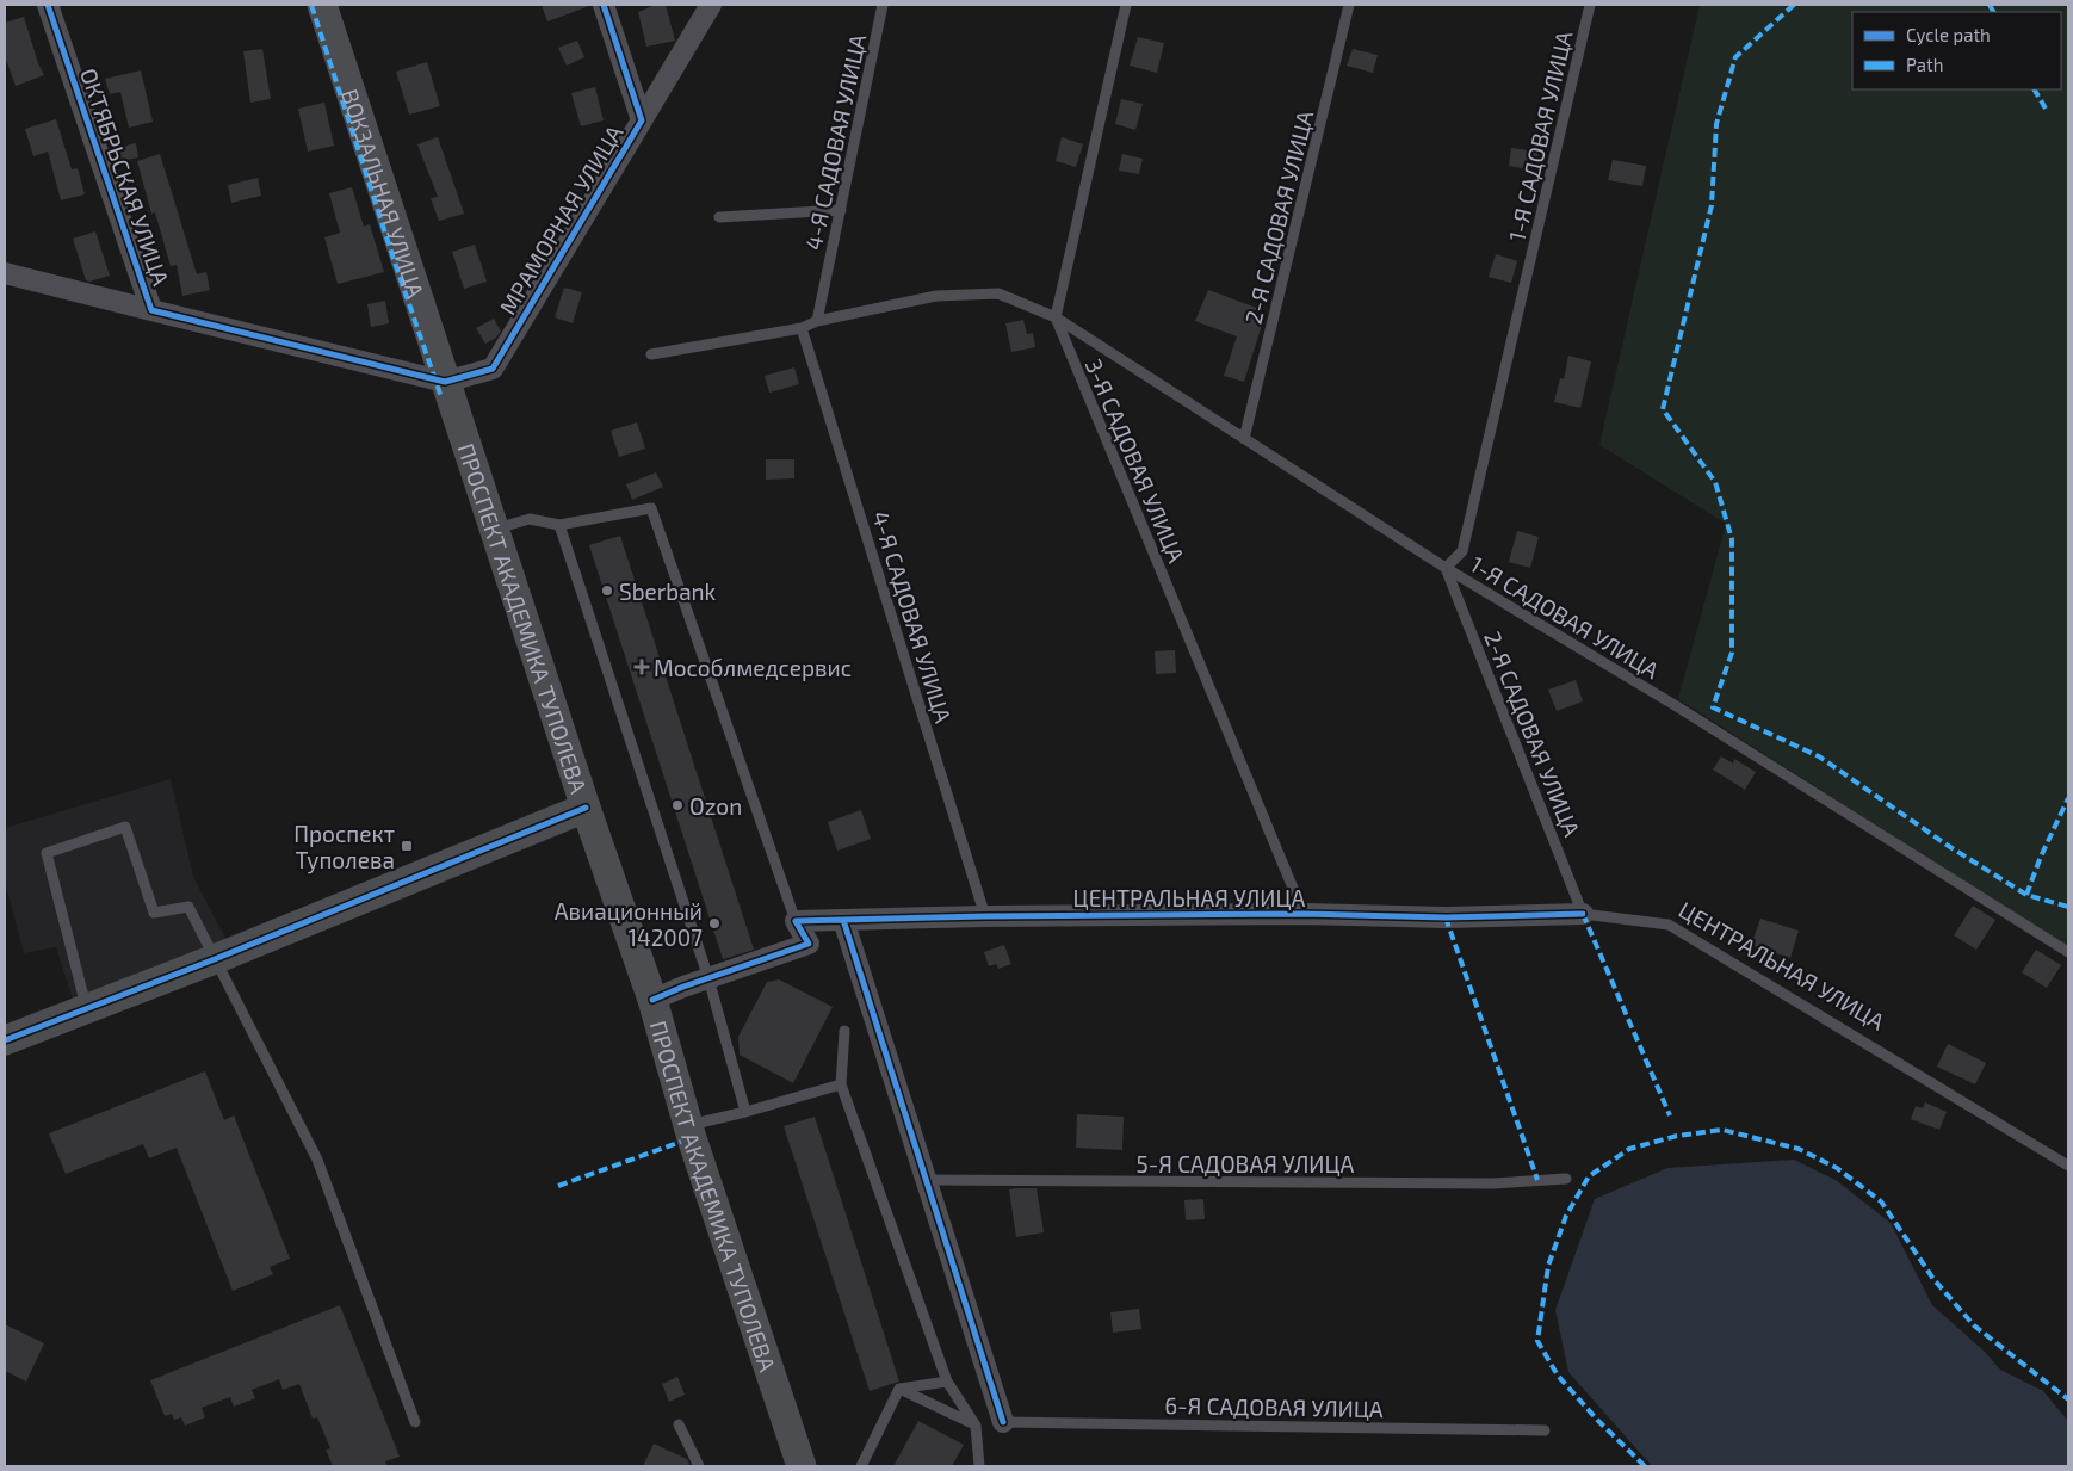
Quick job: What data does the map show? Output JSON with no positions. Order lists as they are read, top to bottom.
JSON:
{
  "streets": {
    "main road": ["ВОКЗАЛЬНАЯ УЛИЦА", "ПРОСПЕКТ АКАДЕМИКА ТУПОЛЕВА"],
    "street": ["ОКТЯБРЬСКАЯ УЛИЦА", "МРАМОРНАЯ УЛИЦА", "ЦЕНТРАЛЬНАЯ УЛИЦА"],
    "lane": [
      "1-Я САДОВАЯ УЛИЦА",
      "4-Я САДОВАЯ УЛИЦА",
      "2-Я САДОВАЯ УЛИЦА",
      "3-Я САДОВАЯ УЛИЦА",
      "5-Я САДОВАЯ УЛИЦА",
      "6-Я САДОВАЯ УЛИЦА"
    ]
  },
  "crossings": [
    ["1-Я САДОВАЯ УЛИЦА", "2-Я САДОВАЯ УЛИЦА"],
    ["4-Я САДОВАЯ УЛИЦА", "ЦЕНТРАЛЬНАЯ УЛИЦА"],
    ["ОКТЯБРЬСКАЯ УЛИЦА", "ВОКЗАЛЬНАЯ УЛИЦА"],
    ["ОКТЯБРЬСКАЯ УЛИЦА", "МРАМОРНАЯ УЛИЦА"],
    ["ОКТЯБРЬСКАЯ УЛИЦА", "ПРОСПЕКТ АКАДЕМИКА ТУПОЛЕВА"],
    ["ВОКЗАЛЬНАЯ УЛИЦА", "МРАМОРНАЯ УЛИЦА"],
    ["ВОКЗАЛЬНАЯ УЛИЦА", "ПРОСПЕКТ АКАДЕМИКА ТУПОЛЕВА"],
    ["2-Я САДОВАЯ УЛИЦА", "ЦЕНТРАЛЬНАЯ УЛИЦА"],
    ["МРАМОРНАЯ УЛИЦА", "ПРОСПЕКТ АКАДЕМИКА ТУПОЛЕВА"],
    ["3-Я САДОВАЯ УЛИЦА", "ЦЕНТРАЛЬНАЯ УЛИЦА"]
  ],
  "places": {
    "other": ["Sberbank", "Ozon", "Авиационный 142007"],
    "health": ["Мособлмедсервис"],
    "transit": ["Проспект Туполева"]
  },
  "legend": ["Cycle path", "Path"]
}
